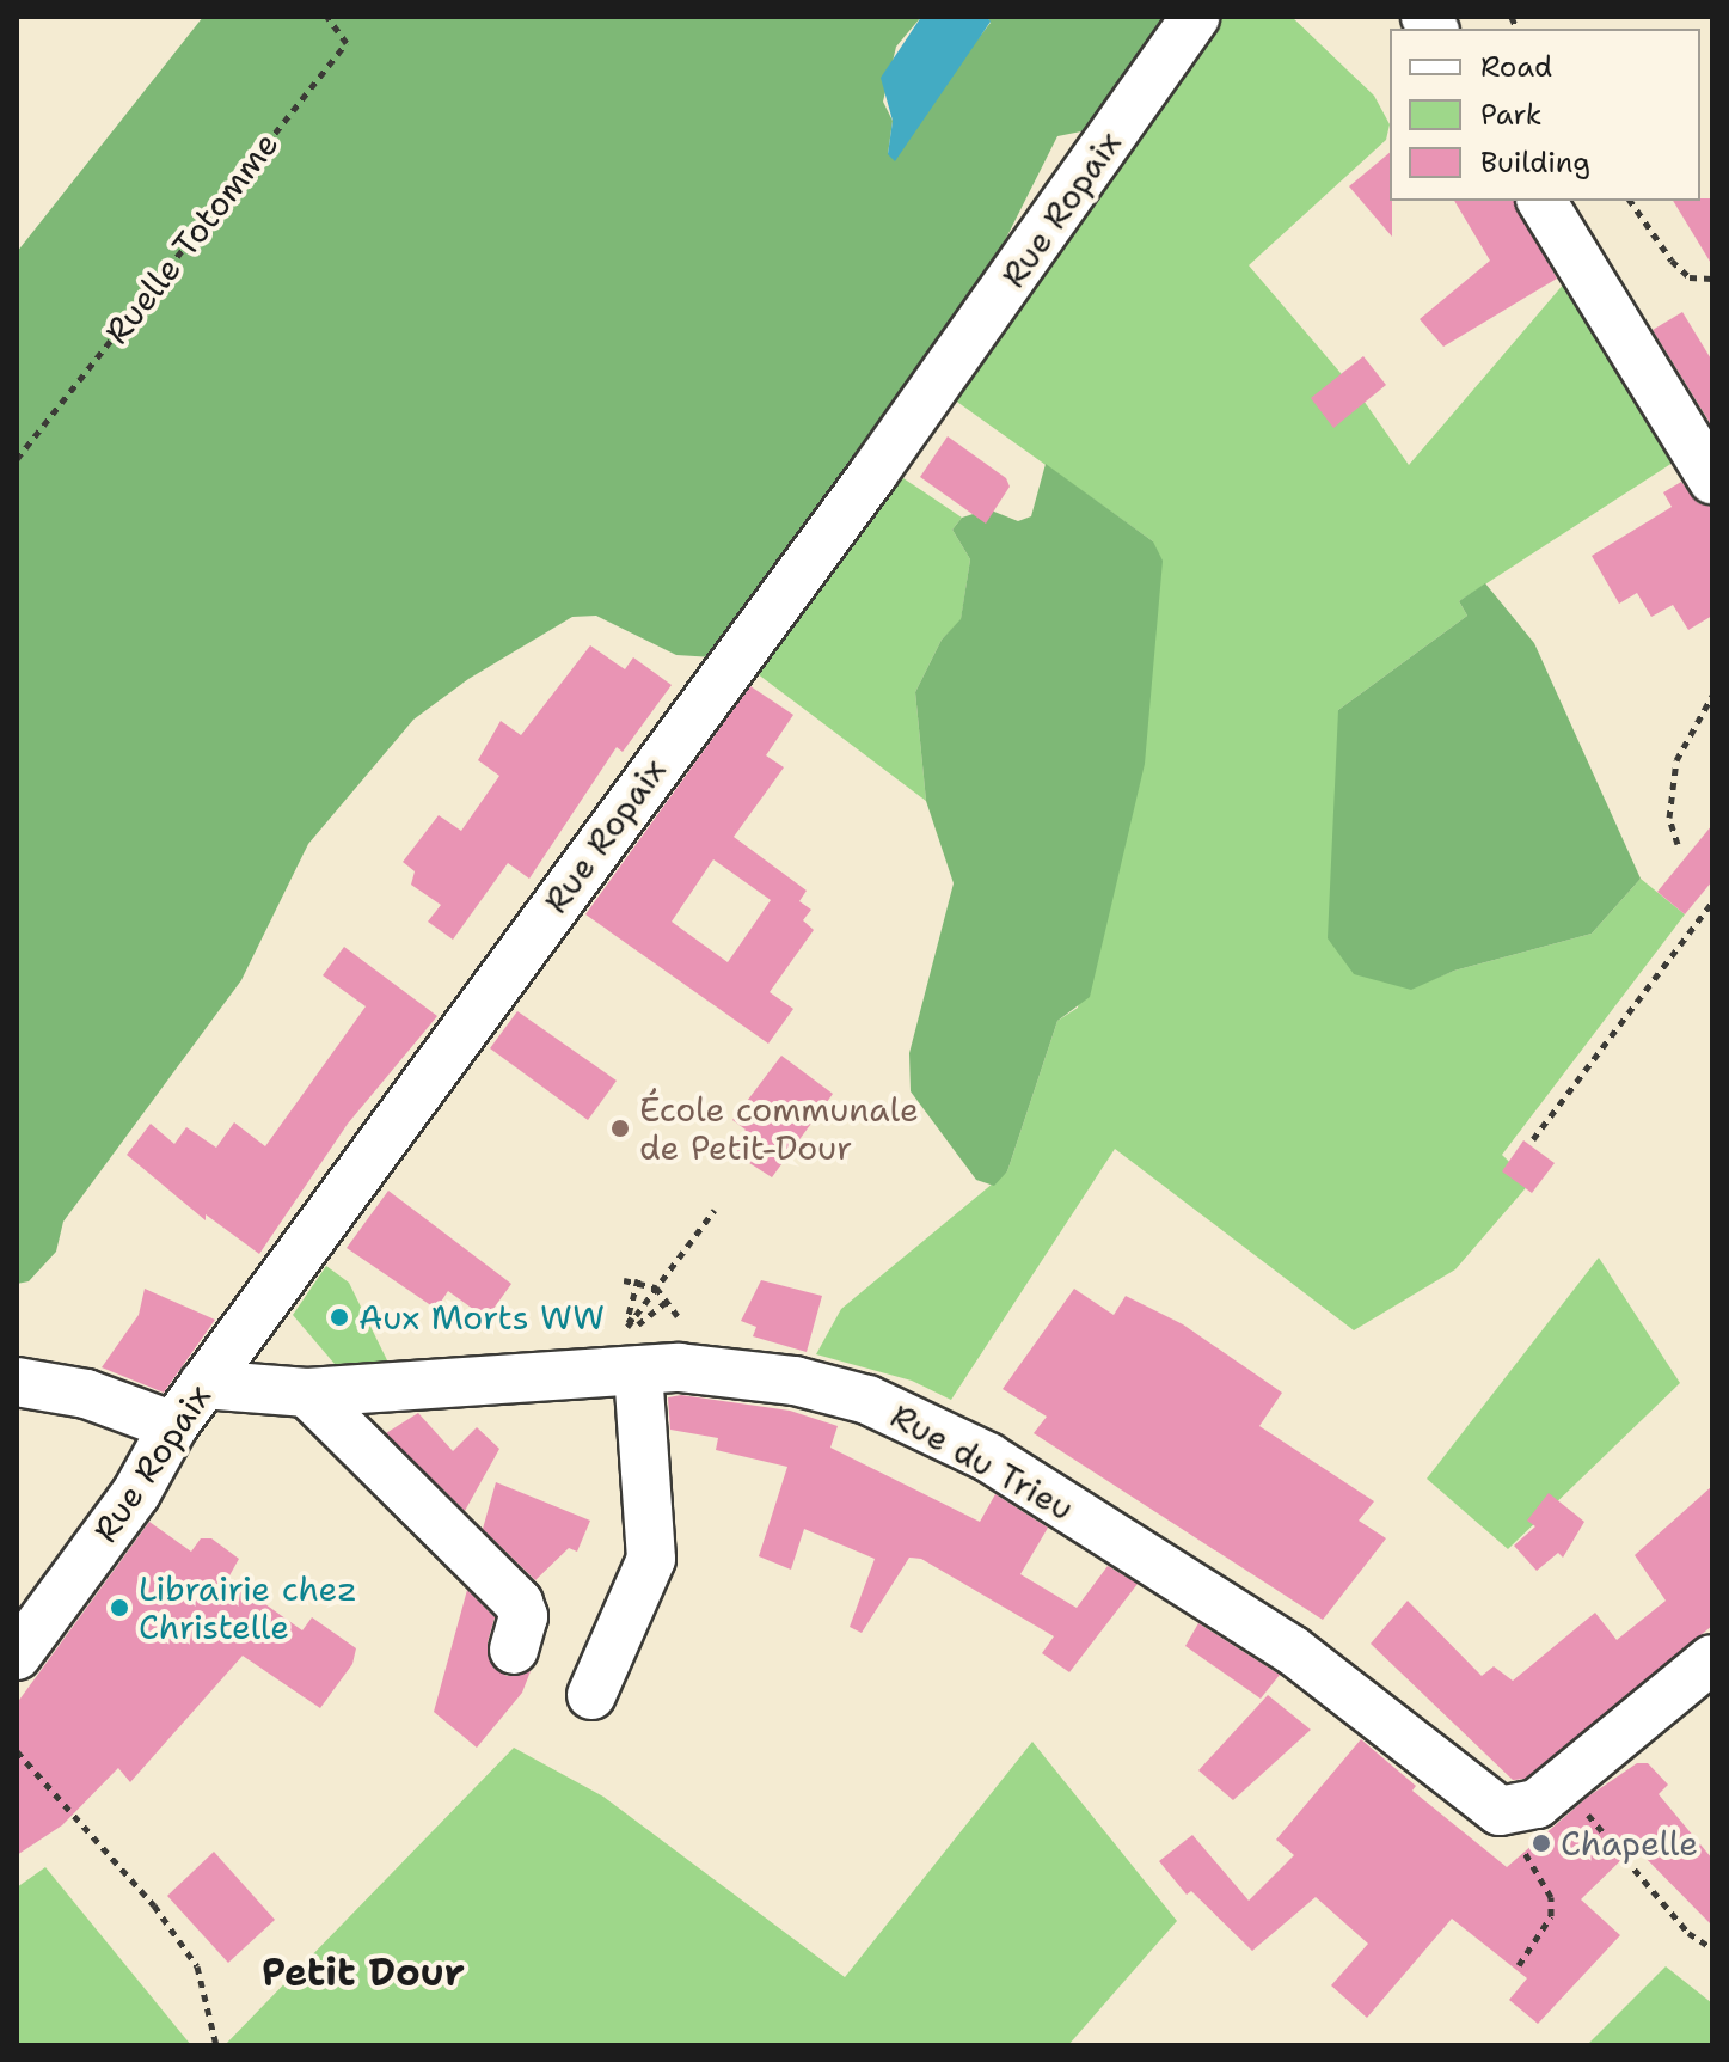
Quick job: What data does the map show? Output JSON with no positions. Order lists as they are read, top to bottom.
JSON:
{
  "streets": {
    "street": ["Rue Ropaix", "Rue du Trieu"],
    "path": ["Ruelle Totomme"]
  },
  "crossings": [
    ["Rue Ropaix", "Rue du Trieu"]
  ],
  "districts": ["Petit Dour"],
  "places": [
    "École communale de Petit-Dour",
    "Aux Morts WW",
    "Librairie chez Christelle",
    "Chapelle"
  ],
  "legend": ["Road", "Park", "Building"]
}
